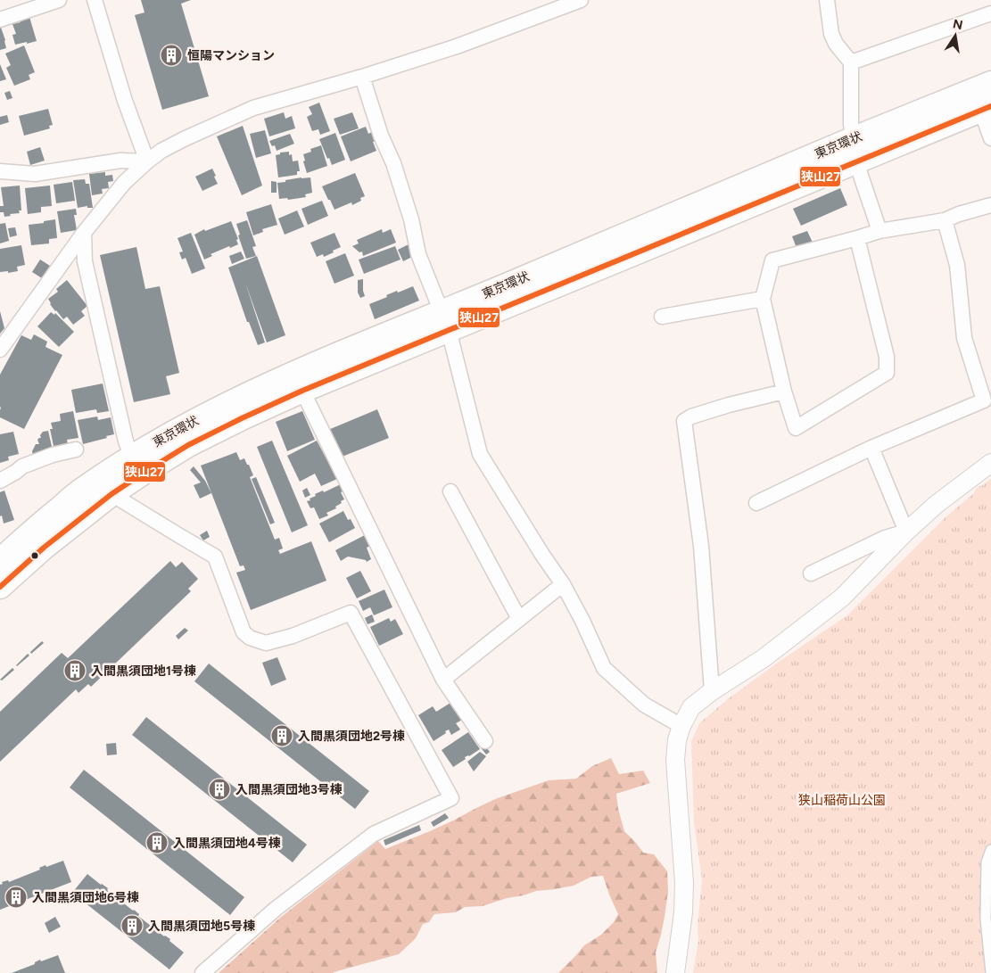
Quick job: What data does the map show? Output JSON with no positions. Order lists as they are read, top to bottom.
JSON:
{
  "streets": {
    "highway": ["東京環状"]
  },
  "parks": ["狭山稲荷山公園"],
  "places": {
    "building": [
      "恒陽マンション",
      "入間黒須団地1号棟",
      "入間黒須団地2号棟",
      "入間黒須団地3号棟",
      "入間黒須団地4号棟",
      "入間黒須団地6号棟",
      "入間黒須団地5号棟"
    ]
  },
  "lines": ["transit line 狭山27"],
  "north": "top"
}
